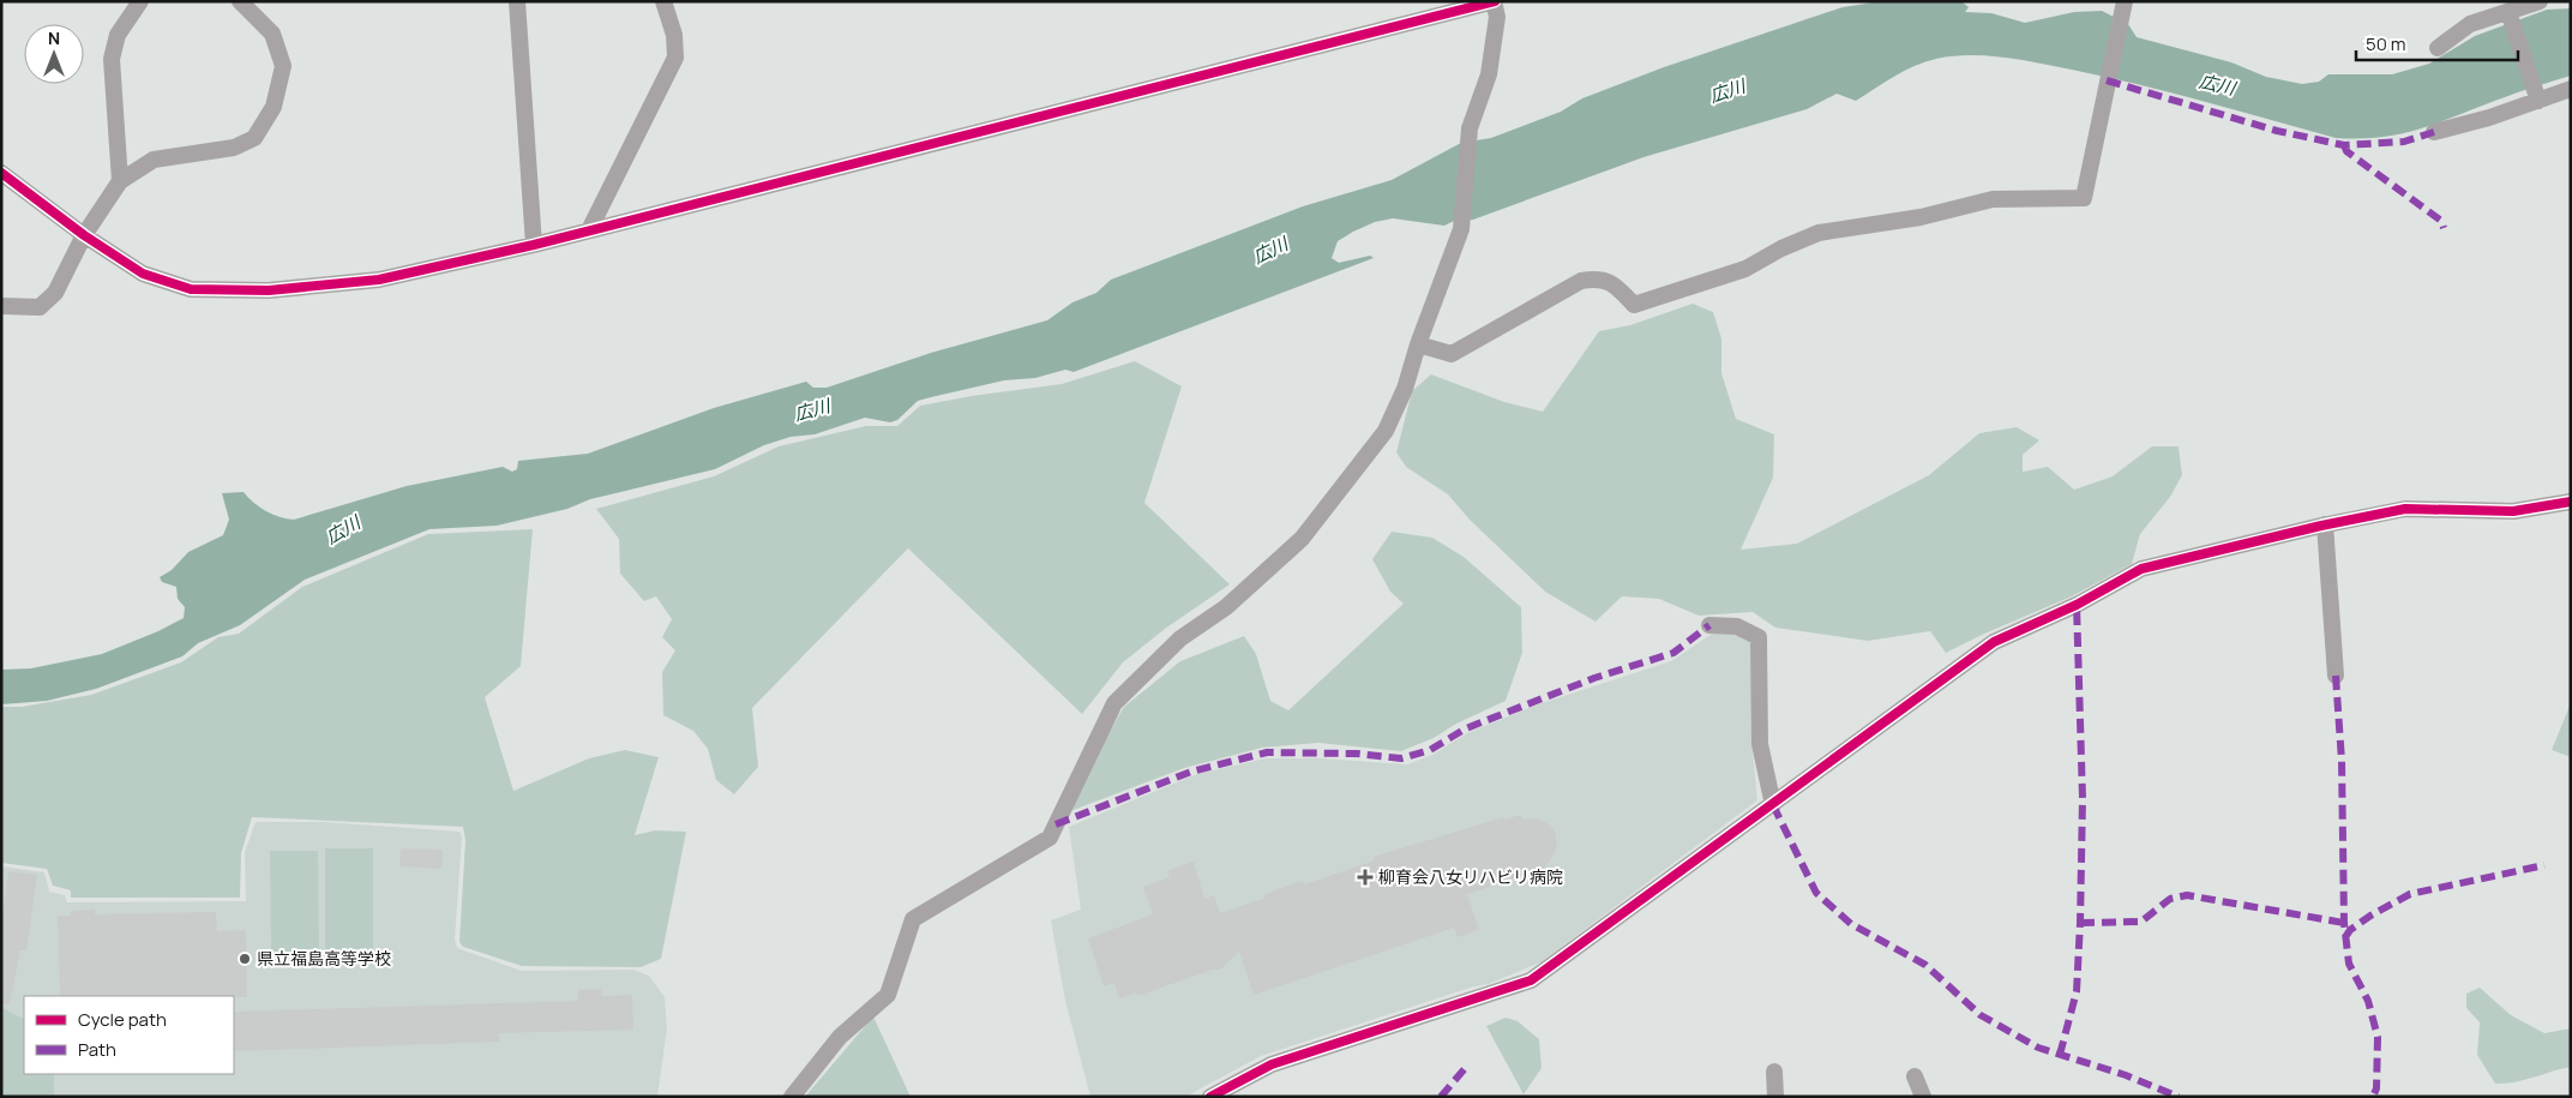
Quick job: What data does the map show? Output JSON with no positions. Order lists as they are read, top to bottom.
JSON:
{
  "water": ["広川"],
  "places": {
    "health": ["柳育会八女リハビリ病院"],
    "other": ["県立福島高等学校"]
  },
  "legend": ["Cycle path", "Path"],
  "scale_bar": "50 m",
  "north": "top"
}
